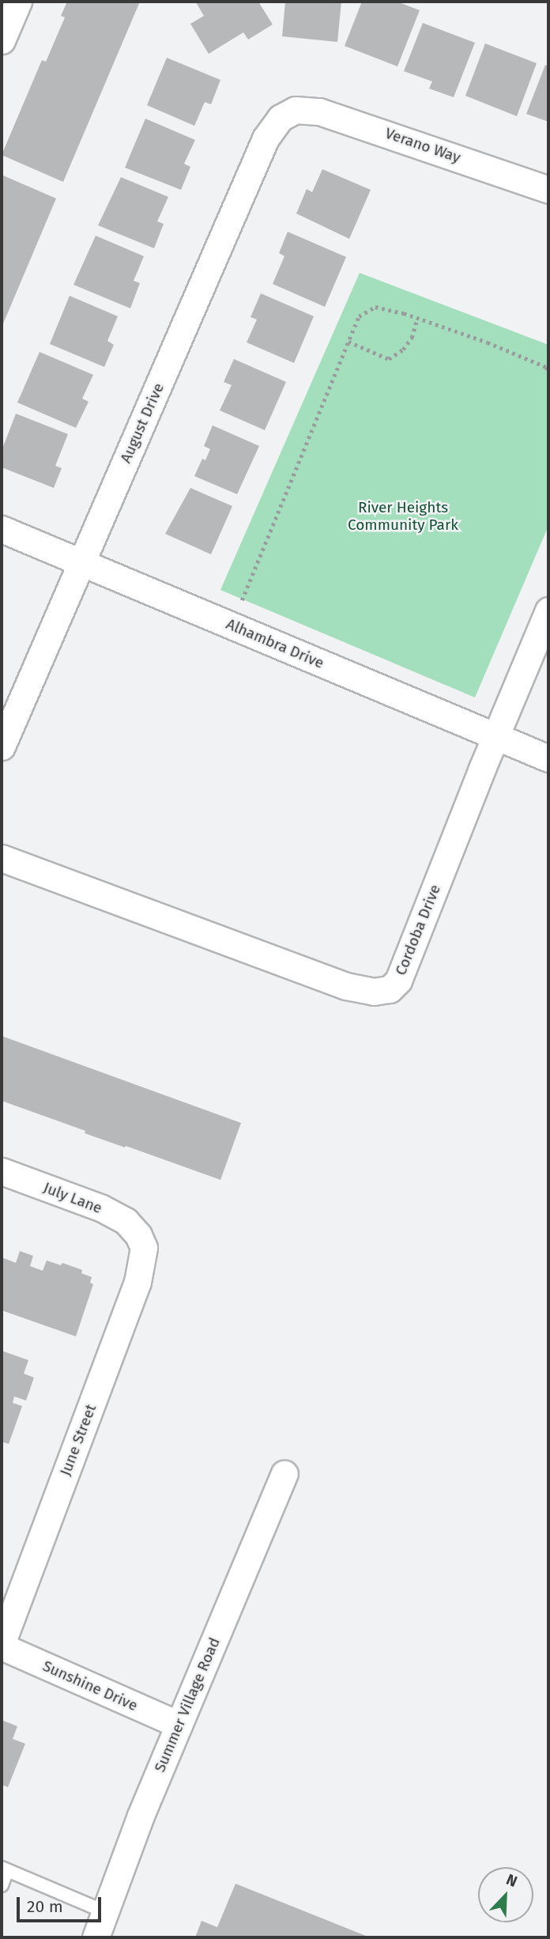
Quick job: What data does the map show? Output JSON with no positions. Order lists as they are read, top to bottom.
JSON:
{
  "streets": {
    "street": [
      "Verano Way",
      "August Drive",
      "Alhambra Drive",
      "Cordoba Drive",
      "July Lane",
      "June Street",
      "Sunshine Drive",
      "Summer Village Road"
    ]
  },
  "crossings": [
    ["Verano Way", "August Drive"],
    ["August Drive", "Alhambra Drive"],
    ["Alhambra Drive", "Cordoba Drive"],
    ["July Lane", "June Street"],
    ["June Street", "Sunshine Drive"],
    ["Sunshine Drive", "Summer Village Road"]
  ],
  "parks": ["River Heights Community Park"],
  "scale_bar": "20 m",
  "north": "top right"
}
